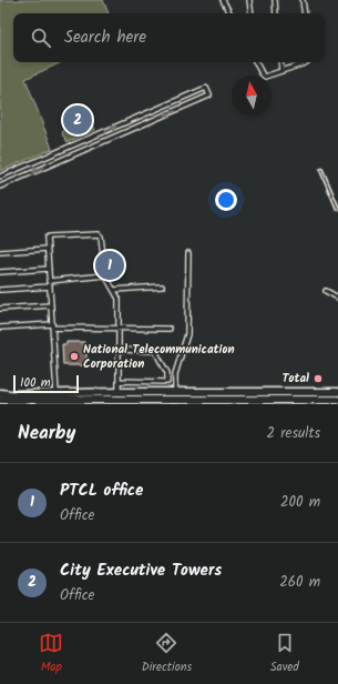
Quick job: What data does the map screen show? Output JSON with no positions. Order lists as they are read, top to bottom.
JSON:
{
  "places": ["National Telecommunication Corporation", "Total"],
  "scale_bar": "100 m",
  "north": "top",
  "page": {
    "search": "Search here",
    "pins": ["2", "1"],
    "scale": "100 m",
    "heading": ["Nearby", "2 results"],
    "list": [
      {
        "mark": "1",
        "name": "PTCL office",
        "note": "Office",
        "value": "200 m"
      },
      {
        "mark": "2",
        "name": "City Executive Towers",
        "note": "Office",
        "value": "260 m"
      }
    ],
    "nav": ["Map", "Directions", "Saved"]
  }
}
